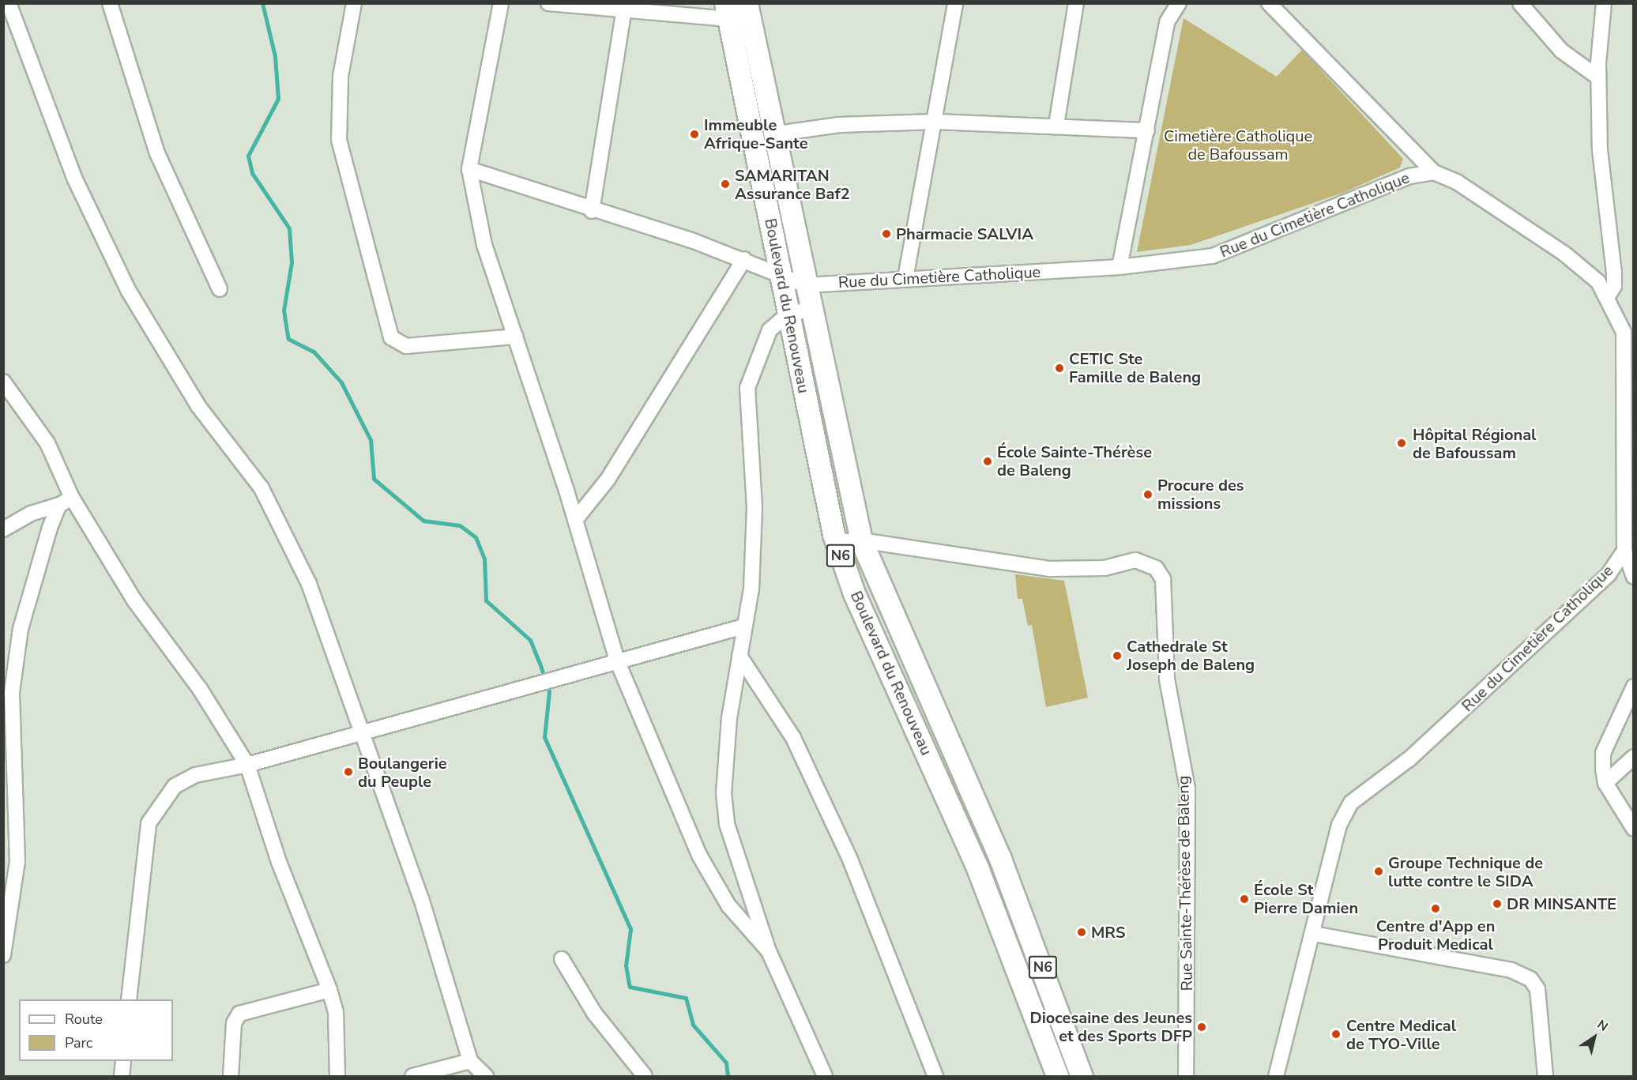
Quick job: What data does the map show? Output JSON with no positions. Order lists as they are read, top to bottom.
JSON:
{
  "streets": {
    "highway": ["Boulevard du Renouveau", "N6"],
    "street": ["Rue du Cimetière Catholique", "Rue Sainte-Thérèse de Baleng"]
  },
  "crossings": [
    ["Rue du Cimetière Catholique", "Boulevard du Renouveau"],
    ["Boulevard du Renouveau", "N6"],
    ["Boulevard du Renouveau", "Rue Sainte-Thérèse de Baleng"]
  ],
  "parks": ["Cimetière Catholique de Bafoussam"],
  "places": [
    "Immeuble Afrique-Sante",
    "SAMARITAN Assurance Baf2",
    "Pharmacie SALVIA",
    "CETIC Ste Famille de Baleng",
    "Hôpital Régional de Bafoussam",
    "École Sainte-Thérèse de Baleng",
    "Procure des missions",
    "Cathedrale St Joseph de Baleng",
    "Boulangerie du Peuple",
    "Groupe Technique de lutte contre le SIDA",
    "École St Pierre Damien",
    "DR MINSANTE",
    "Centre d'App en Produit Medical",
    "MRS",
    "Diocesaine des Jeunes et des Sports DFP",
    "Centre Medical de TYO-Ville"
  ],
  "legend": ["Route", "Parc"],
  "north": "top right"
}
